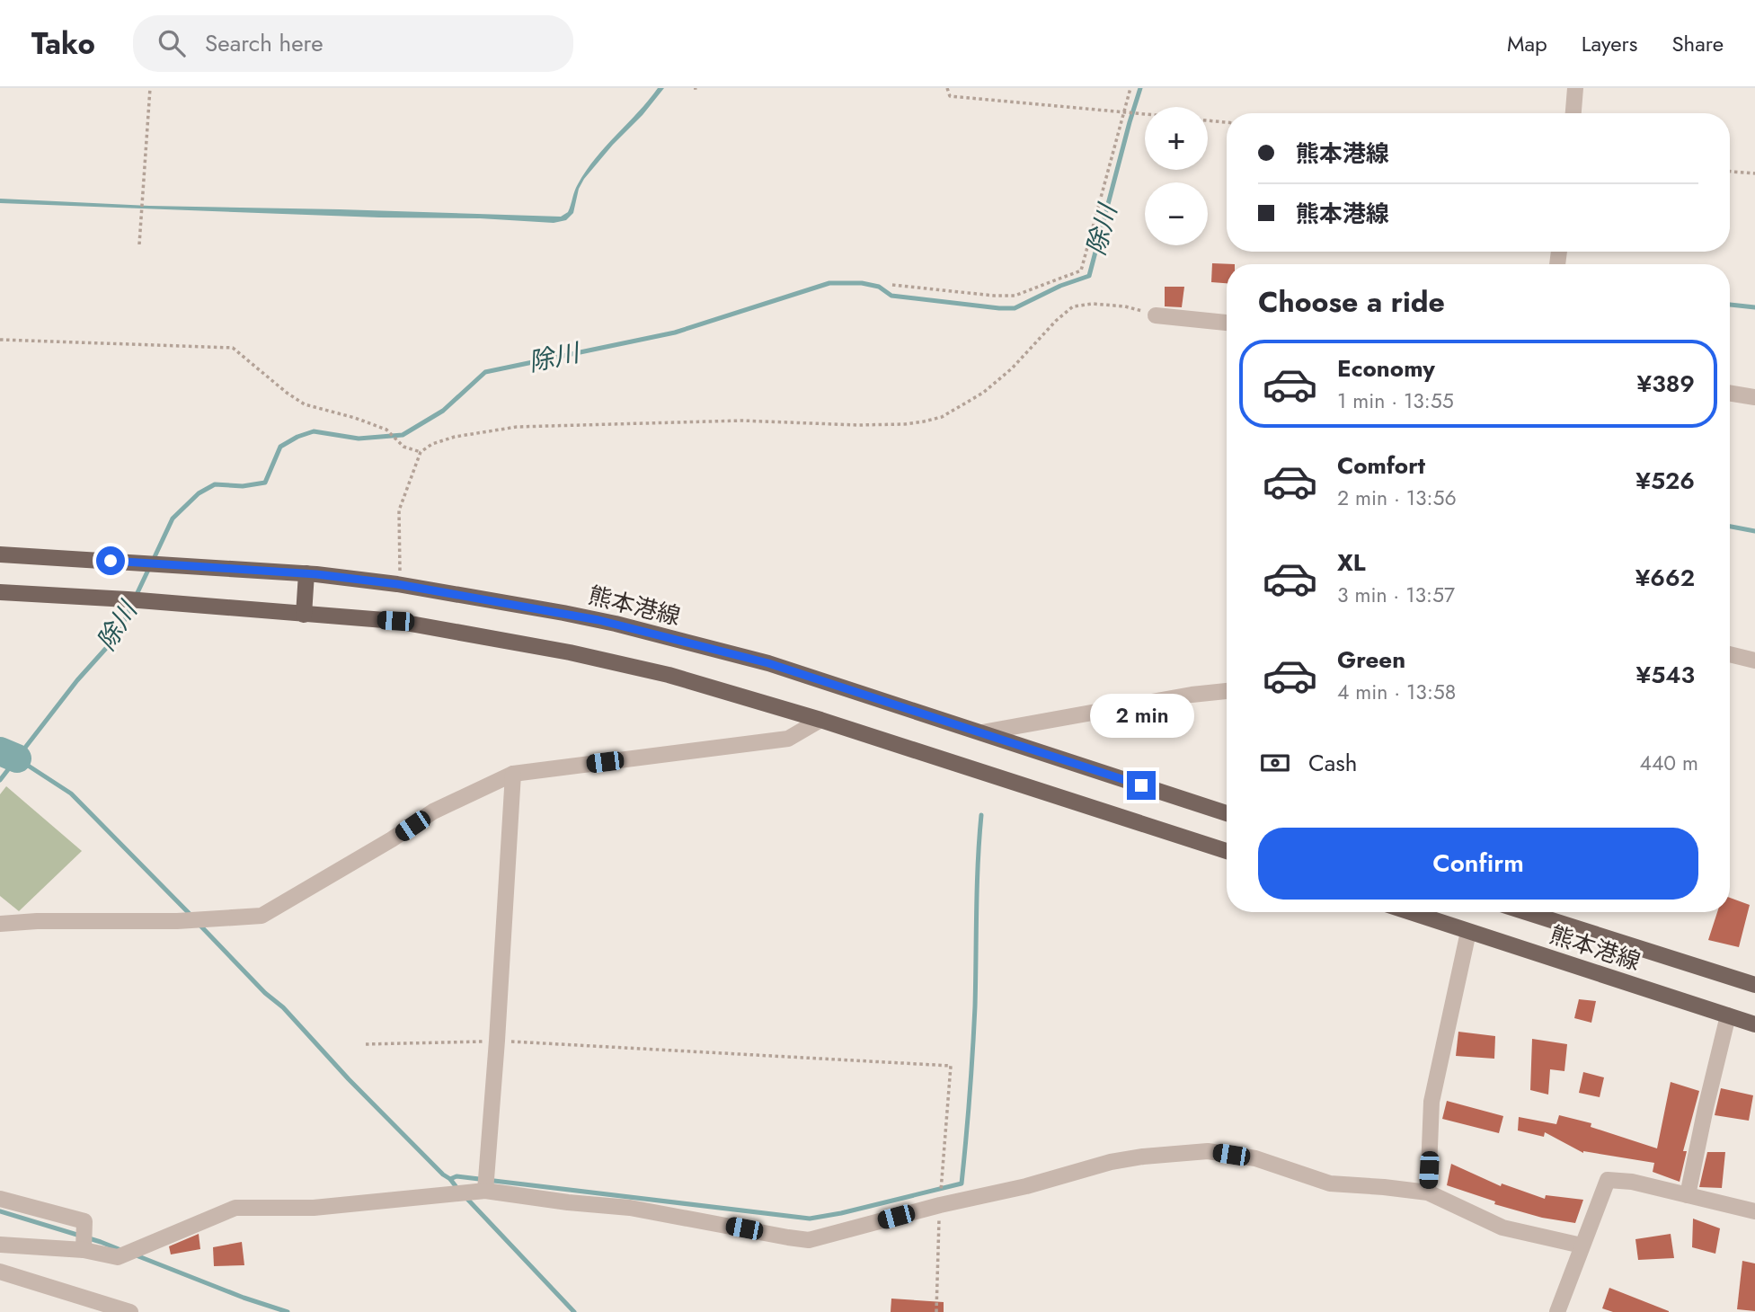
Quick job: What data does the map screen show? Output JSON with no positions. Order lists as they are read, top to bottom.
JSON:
{
  "streets": {
    "main road": ["熊本港線"]
  },
  "water": ["除川"],
  "page": {
    "header": "Tako",
    "search": "Search here",
    "nav": ["Map", "Layers", "Share"],
    "map_buttons": ["+", "−"],
    "banner": ["熊本港線", "熊本港線"],
    "heading": "Choose a ride",
    "list": [
      {
        "name": "Economy",
        "note": "1 min · 13:55",
        "value": "¥389"
      },
      {
        "name": "Comfort",
        "note": "2 min · 13:56",
        "value": "¥526"
      },
      {
        "name": "XL",
        "note": "3 min · 13:57",
        "value": "¥662"
      },
      {
        "name": "Green",
        "note": "4 min · 13:58",
        "value": "¥543"
      }
    ],
    "bubble": "2 min",
    "pay": ["Cash", "440 m"],
    "buttons": "Confirm"
  }
}
